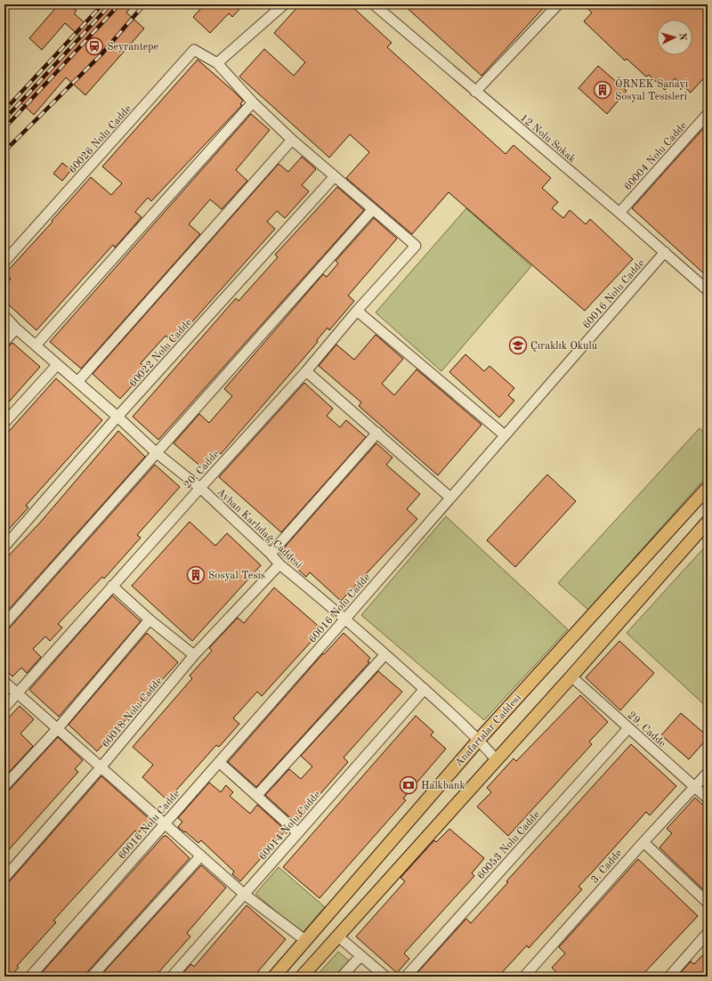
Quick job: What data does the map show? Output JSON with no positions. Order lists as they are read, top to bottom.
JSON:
{
  "streets": {
    "main road": ["Anafartalar Caddesi"],
    "street": [
      "12 Nolu Sokak",
      "60026 Nolu Cadde",
      "60004 Nolu Cadde",
      "60016 Nolu Cadde",
      "60022 Nolu Cadde",
      "20. Cadde",
      "Ayhan Karlıdağ Caddesi",
      "60018 Nolu Cadde",
      "29. Cadde",
      "60014 Nolu Cadde",
      "60053 Nolu Cadde",
      "3. Cadde"
    ]
  },
  "crossings": [
    ["12 Nolu Sokak", "60004 Nolu Cadde"],
    ["12 Nolu Sokak", "60016 Nolu Cadde"],
    ["60016 Nolu Cadde", "Ayhan Karlıdağ Caddesi"],
    ["60022 Nolu Cadde", "Ayhan Karlıdağ Caddesi"],
    ["20. Cadde", "Ayhan Karlıdağ Caddesi"],
    ["Ayhan Karlıdağ Caddesi", "60018 Nolu Cadde"],
    ["Ayhan Karlıdağ Caddesi", "Anafartalar Caddesi"],
    ["Ayhan Karlıdağ Caddesi", "60014 Nolu Cadde"],
    ["29. Cadde", "60053 Nolu Cadde"],
    ["29. Cadde", "3. Cadde"]
  ],
  "places": {
    "station": ["Seyrantepe"],
    "building": ["ÖRNEK Sanayi Sosyal Tesisleri", "Sosyal Tesis"],
    "school or university": ["Çıraklık Okulu"],
    "bank": ["Halkbank"]
  },
  "north": "right"
}
